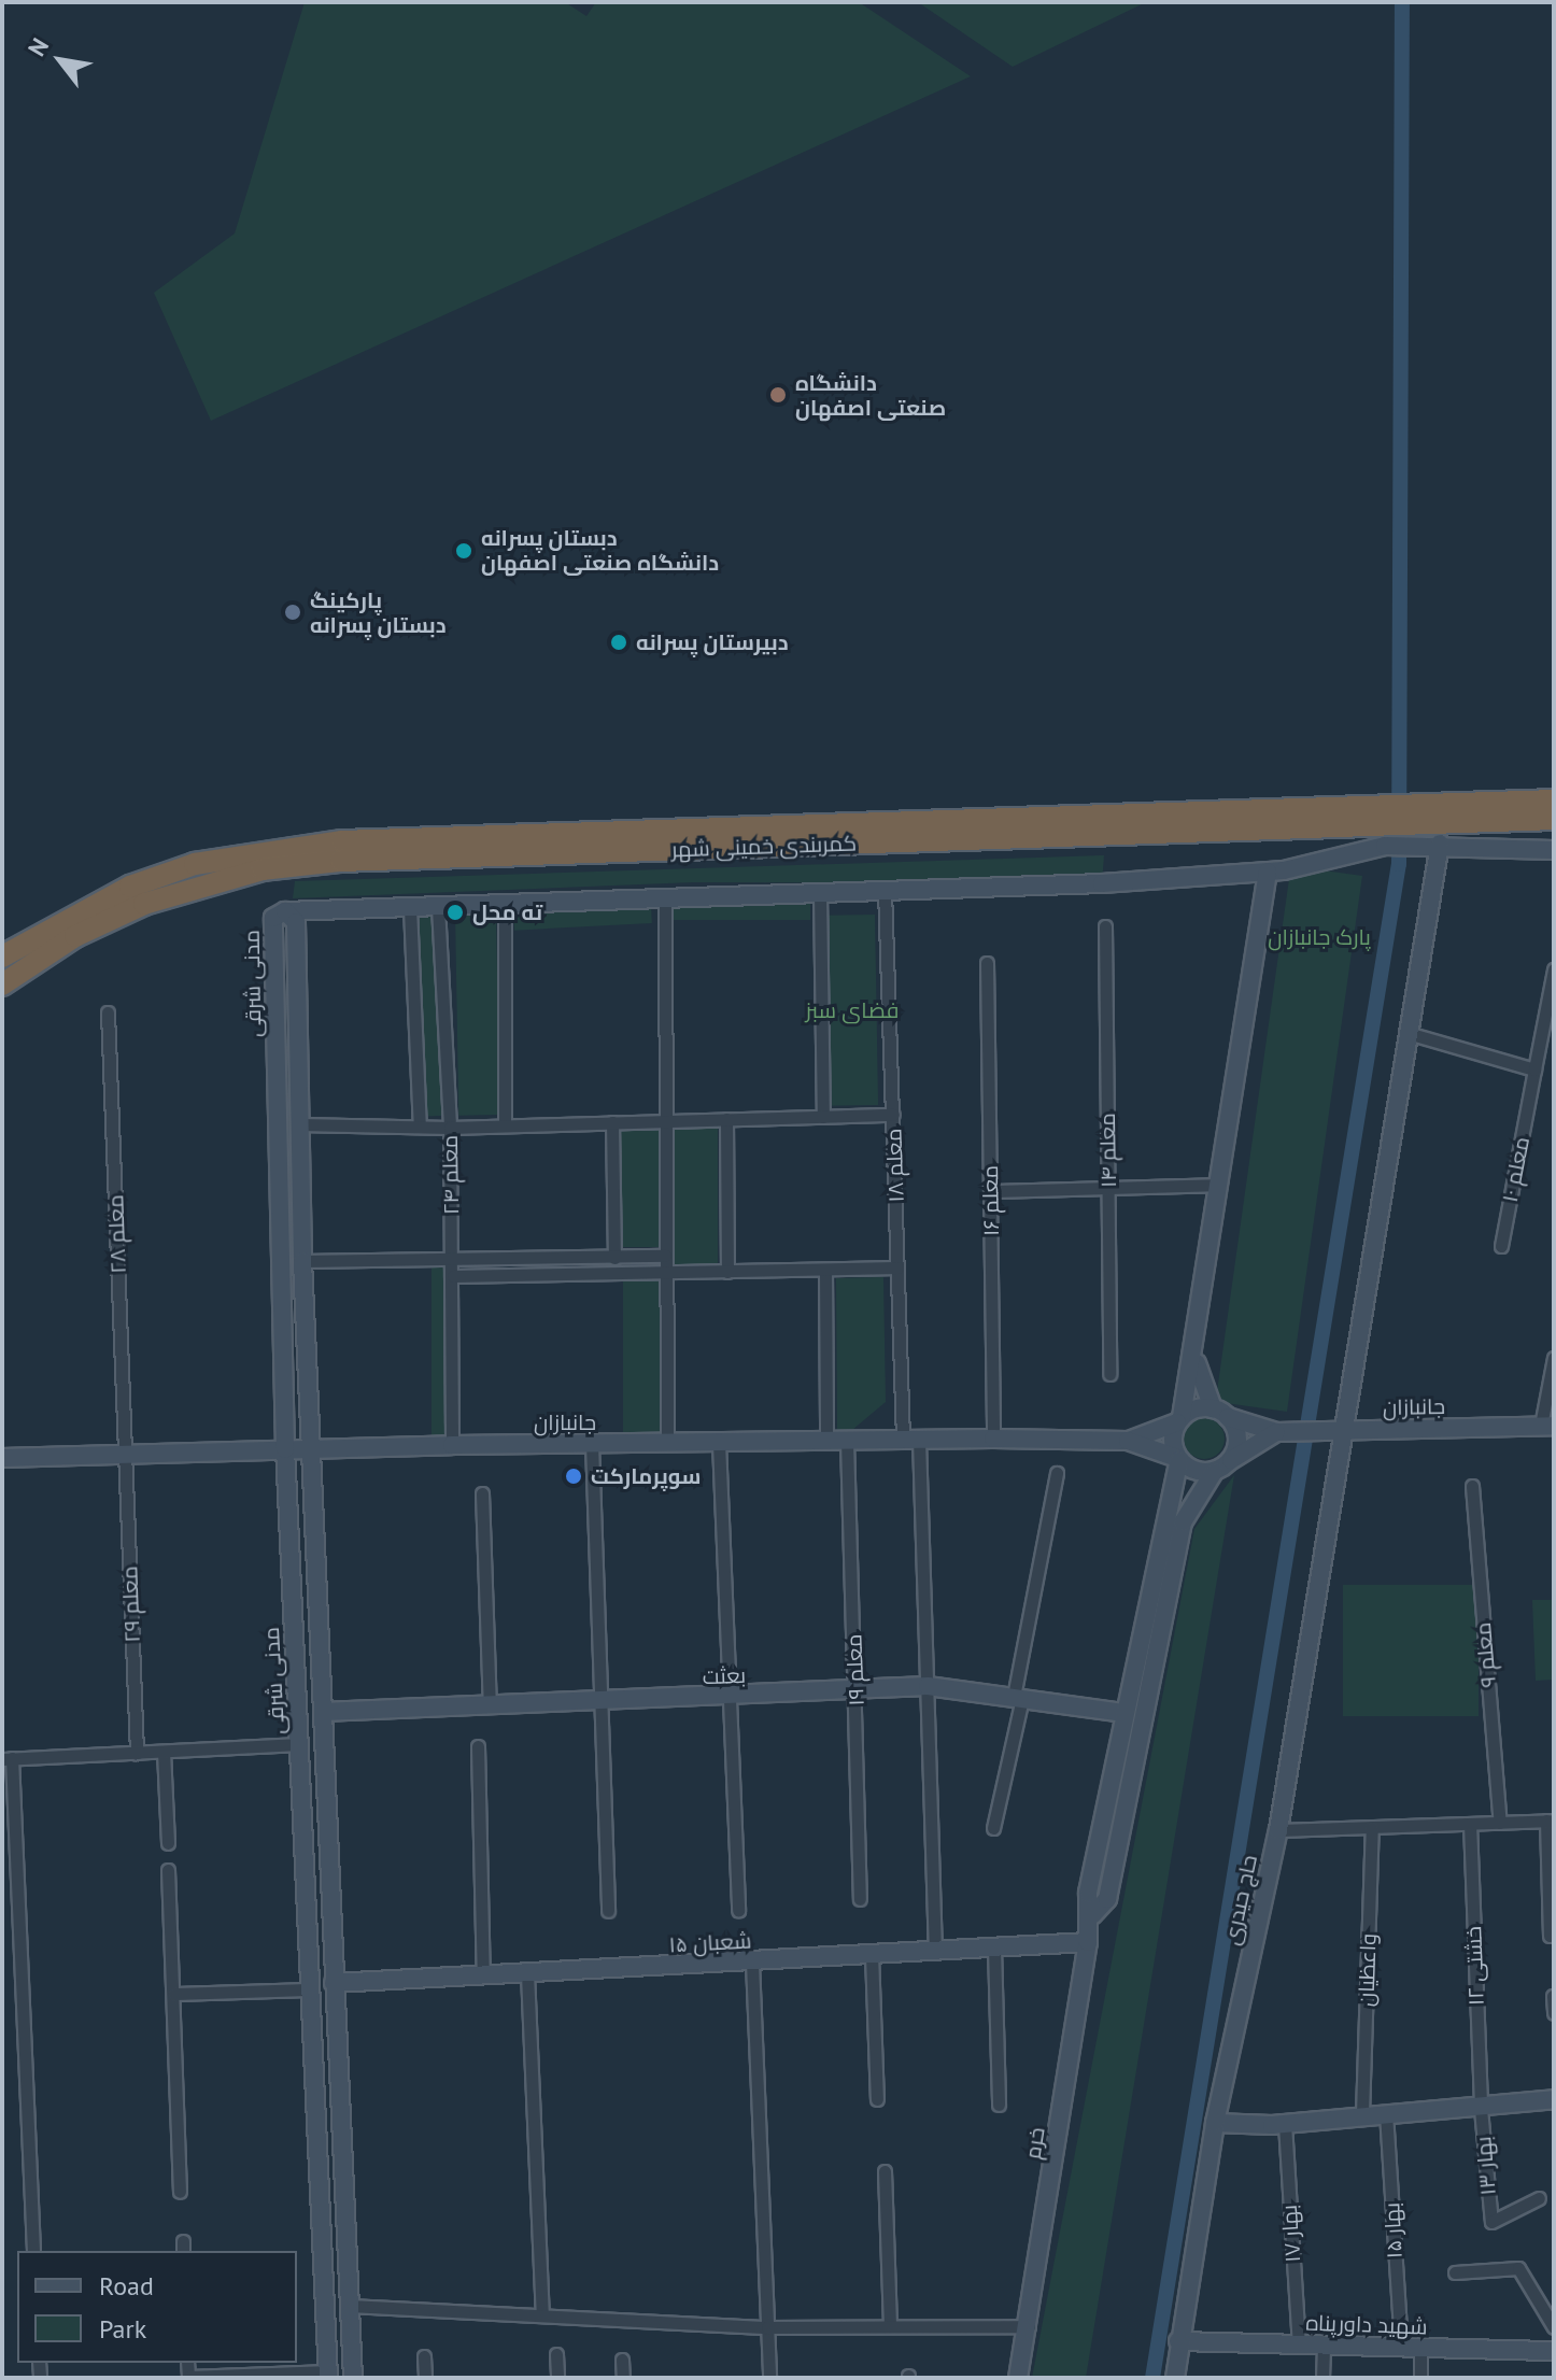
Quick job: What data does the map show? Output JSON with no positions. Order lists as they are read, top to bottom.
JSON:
{
  "streets": {
    "highway": ["کمربندی خمینی شهر"],
    "street": [
      "مدنی شرقی",
      "معلم ۱۴",
      "معلم ۱۸",
      "معلم ۱۰",
      "معلم ۲۴",
      "معلم ۱۶",
      "معلم ۲۸",
      "جانبازان",
      "معلم ۲۹",
      "معلم ۹",
      "معلم ۱۹",
      "بعثت",
      "حاج حیدری",
      "۱۵ شعبان",
      "خشتی ۱۲",
      "واعظیان",
      "خرم",
      "بهار ۱۳",
      "بهار ۱۵",
      "بهار ۱۷",
      "شهید داورپناه"
    ]
  },
  "crossings": [
    ["کمربندی خمینی شهر", "حاج حیدری"],
    ["مدنی شرقی", "جانبازان"],
    ["مدنی شرقی", "بعثت"],
    ["مدنی شرقی", "۱۵ شعبان"],
    ["معلم ۱۸", "جانبازان"],
    ["معلم ۱۸", "بعثت"],
    ["معلم ۱۸", "۱۵ شعبان"],
    ["معلم ۲۴", "جانبازان"],
    ["معلم ۱۶", "جانبازان"],
    ["معلم ۲۸", "جانبازان"],
    ["معلم ۲۸", "معلم ۲۹"],
    ["جانبازان", "معلم ۲۹"],
    ["جانبازان", "معلم ۱۹"],
    ["جانبازان", "حاج حیدری"],
    ["معلم ۱۹", "بعثت"],
    ["بعثت", "خرم"],
    ["حاج حیدری", "شهید داورپناه"],
    ["۱۵ شعبان", "خرم"],
    ["خشتی ۱۲", "بهار ۱۳"],
    ["بهار ۱۵", "شهید داورپناه"],
    ["بهار ۱۷", "شهید داورپناه"]
  ],
  "parks": ["پارک جانبازان", "فضای سبز"],
  "places": [
    "دانشگاه صنعتی اصفهان",
    "دبستان پسرانه دانشگاه صنعتی اصفهان",
    "پارکینگ دبستان پسرانه",
    "دبیرستان پسرانه",
    "ته محل",
    "سوپرمارکت"
  ],
  "legend": ["Road", "Park"],
  "north": "top left"
}
